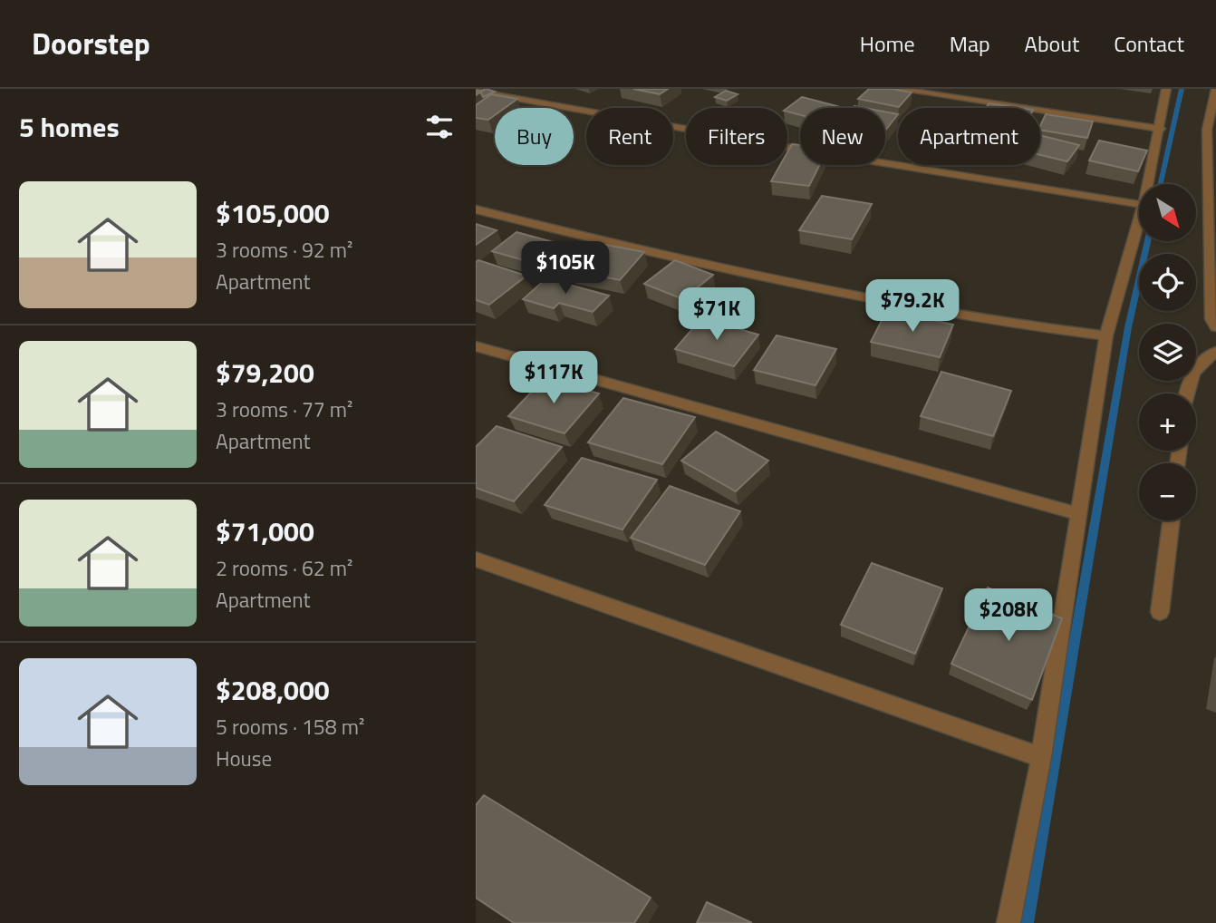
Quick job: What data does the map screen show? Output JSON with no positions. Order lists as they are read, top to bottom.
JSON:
{
  "north": "bottom right",
  "page": {
    "header": "Doorstep",
    "nav": [
      "Home",
      "Map",
      "About",
      "Contact"
    ],
    "heading": "5 homes",
    "chip": [
      "Buy",
      "Rent",
      "Filters",
      "New",
      "Apartment"
    ],
    "list": [
      {
        "name": "$105,000",
        "note": "3 rooms · 92 m² · Apartment"
      },
      {
        "name": "$79,200",
        "note": "3 rooms · 77 m² · Apartment"
      },
      {
        "name": "$71,000",
        "note": "2 rooms · 62 m² · Apartment"
      },
      {
        "name": "$208,000",
        "note": "5 rooms · 158 m² · House"
      }
    ],
    "map_buttons": ["+", "−"],
    "price": [
      "$105K",
      "$79.2K",
      "$71K",
      "$117K",
      "$208K"
    ]
  }
}
